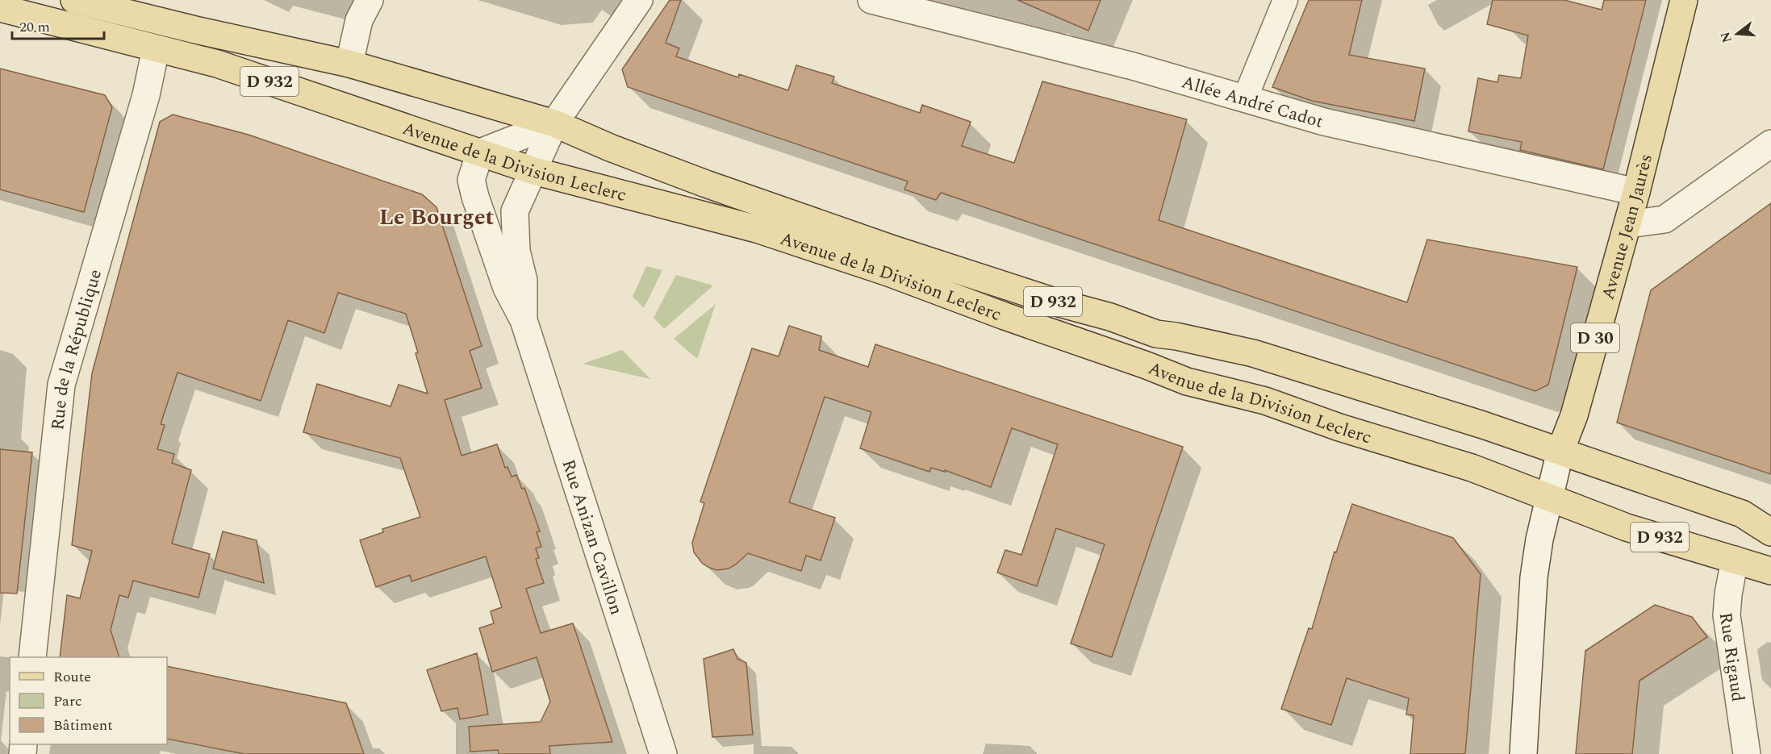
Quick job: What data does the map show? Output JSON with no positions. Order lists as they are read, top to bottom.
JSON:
{
  "streets": {
    "main road": [
      "D 932",
      "Avenue de la Division Leclerc",
      "Avenue Jean Jaurès",
      "D 30"
    ],
    "street": [
      "Allée André Cadot",
      "Rue de la République",
      "Rue Anizan Cavillon",
      "Rue Rigaud"
    ]
  },
  "crossings": [
    ["Allée André Cadot", "Avenue Jean Jaurès"],
    ["Avenue de la Division Leclerc", "Avenue Jean Jaurès"],
    ["Avenue de la Division Leclerc", "Rue de la République"],
    ["Avenue de la Division Leclerc", "Rue Anizan Cavillon"],
    ["Avenue de la Division Leclerc", "Rue Rigaud"]
  ],
  "districts": ["Le Bourget"],
  "legend": ["Route", "Parc", "Bâtiment"],
  "scale_bar": "20 m",
  "north": "left"
}
